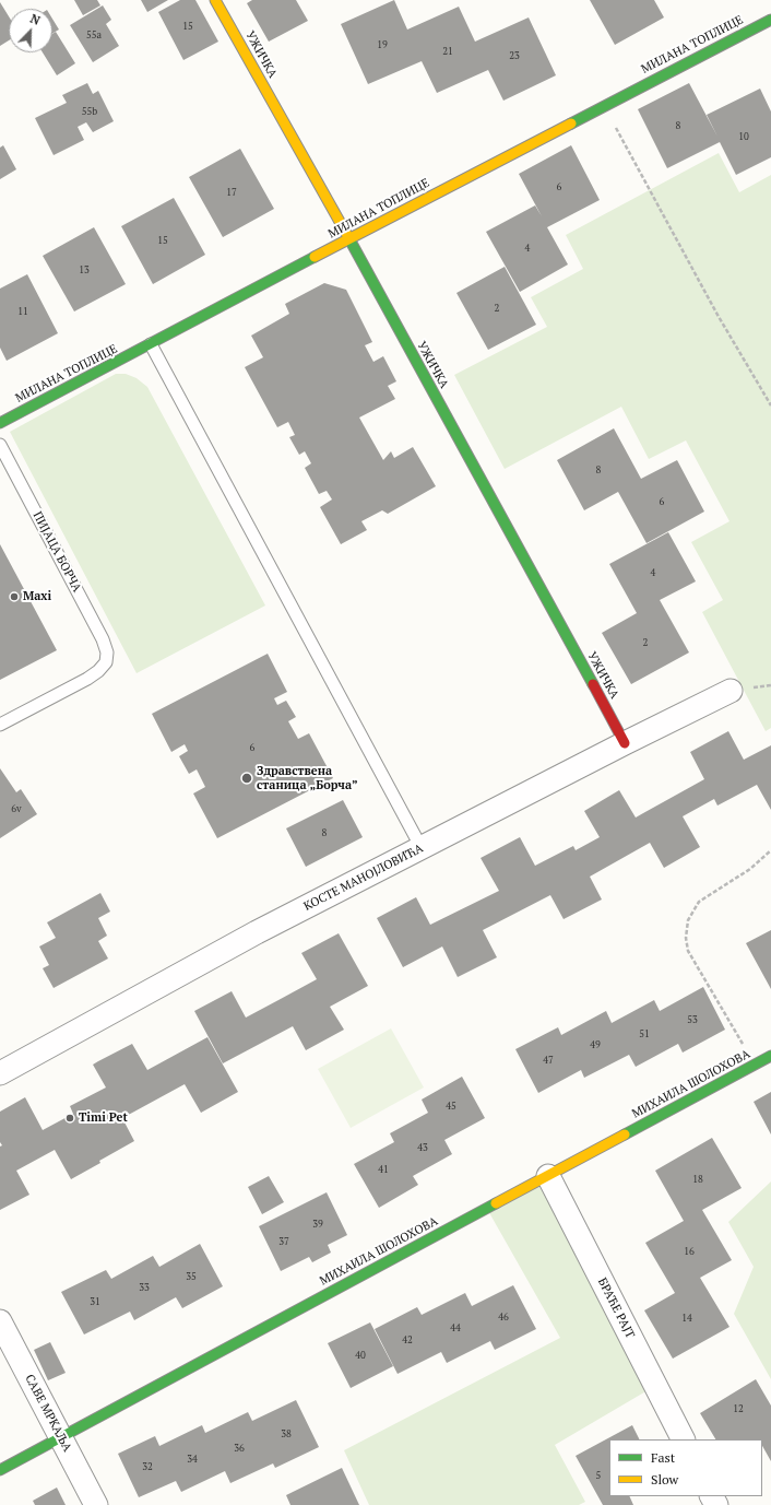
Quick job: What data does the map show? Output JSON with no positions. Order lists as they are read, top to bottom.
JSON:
{
  "streets": {
    "street": [
      "МИЛАНА ТОПЛИЦЕ",
      "УЖИЧКА",
      "КОСТЕ МАНОЈЛОВИЋА",
      "МИХАИЛА ШОЛОХОВА",
      "БРАЋЕ РАЈТ",
      "САВЕ МРКАЉА"
    ],
    "lane": ["ПИЈАЦА БОРЧА"]
  },
  "crossings": [
    ["МИЛАНА ТОПЛИЦЕ", "УЖИЧКА"],
    ["УЖИЧКА", "КОСТЕ МАНОЈЛОВИЋА"],
    ["МИХАИЛА ШОЛОХОВА", "БРАЋЕ РАЈТ"],
    ["МИХАИЛА ШОЛОХОВА", "САВЕ МРКАЉА"]
  ],
  "places": ["Maxi", "Здравствена станица „Борча”", "Timi Pet"],
  "house_numbers": [
    "15",
    "55a",
    "19",
    "21",
    "23",
    "55b",
    "8",
    "10",
    "6",
    "17",
    "15",
    "4",
    "13",
    "2",
    "11",
    "8",
    "6",
    "4",
    "2",
    "6",
    "6v",
    "8",
    "53",
    "51",
    "49",
    "47",
    "45",
    "43",
    "41",
    "18",
    "39",
    "37",
    "16",
    "35",
    "33",
    "31",
    "46",
    "14",
    "44",
    "42",
    "40",
    "12",
    "38",
    "36",
    "34",
    "32",
    "5"
  ],
  "legend": ["Fast", "Slow"],
  "north": "top right"
}
